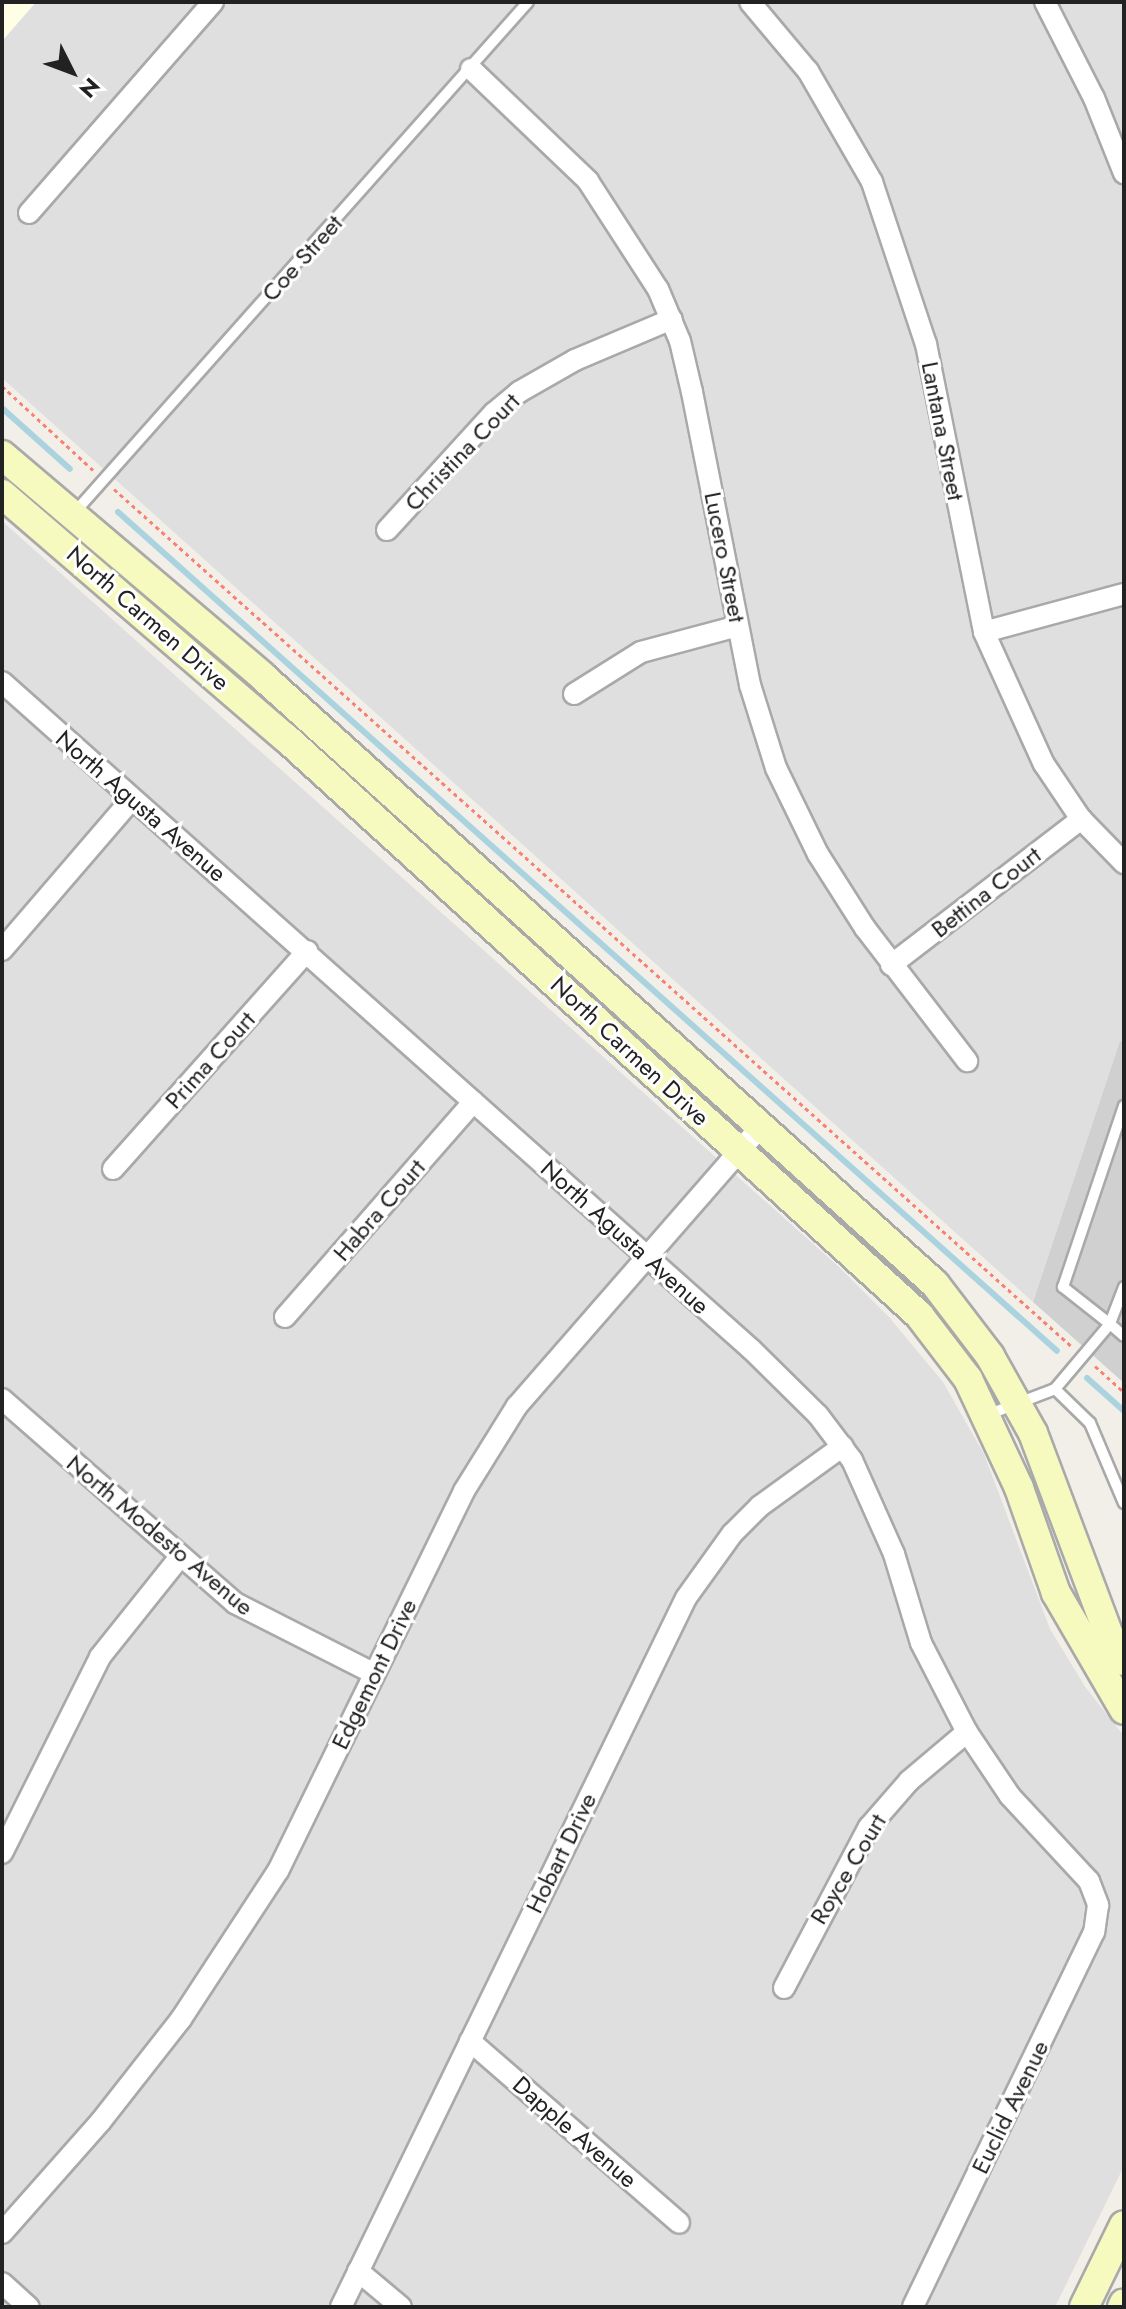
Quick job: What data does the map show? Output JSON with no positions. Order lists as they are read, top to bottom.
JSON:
{
  "streets": {
    "main road": ["North Carmen Drive"],
    "street": [
      "Lantana Street",
      "Christina Court",
      "Lucero Street",
      "North Agusta Avenue",
      "Bettina Court",
      "Prima Court",
      "Habra Court",
      "North Modesto Avenue",
      "Edgemont Drive",
      "Hobart Drive",
      "Royce Court",
      "Euclid Avenue",
      "Dapple Avenue"
    ],
    "lane": ["Coe Street"]
  },
  "crossings": [
    ["Coe Street", "Lucero Street"],
    ["Coe Street", "North Carmen Drive"],
    ["Lantana Street", "Bettina Court"],
    ["Christina Court", "Lucero Street"],
    ["Lucero Street", "Bettina Court"],
    ["North Carmen Drive", "Edgemont Drive"],
    ["North Agusta Avenue", "Prima Court"],
    ["North Agusta Avenue", "Habra Court"],
    ["North Agusta Avenue", "Edgemont Drive"],
    ["North Agusta Avenue", "Hobart Drive"],
    ["North Agusta Avenue", "Royce Court"],
    ["North Agusta Avenue", "Euclid Avenue"],
    ["North Modesto Avenue", "Edgemont Drive"],
    ["Hobart Drive", "Dapple Avenue"]
  ],
  "north": "bottom right"
}
